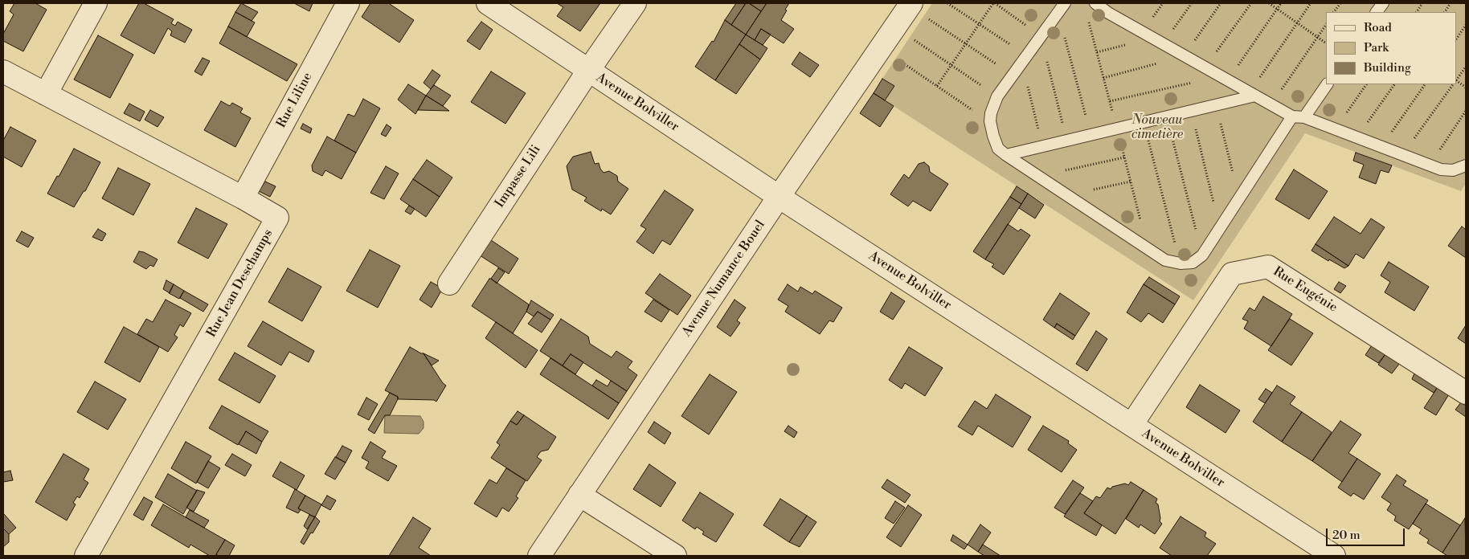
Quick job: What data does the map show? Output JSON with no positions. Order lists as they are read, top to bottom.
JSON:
{
  "streets": {
    "street": [
      "Rue Liline",
      "Avenue Bolviller",
      "Impasse Lili",
      "Avenue Numance Bouel",
      "Rue Jean Deschamps",
      "Rue Eugénie"
    ]
  },
  "crossings": [
    ["Rue Liline", "Rue Jean Deschamps"],
    ["Avenue Bolviller", "Impasse Lili"],
    ["Avenue Bolviller", "Avenue Numance Bouel"],
    ["Avenue Bolviller", "Rue Eugénie"]
  ],
  "parks": ["Nouveau cimetière"],
  "legend": ["Road", "Park", "Building"],
  "scale_bar": "20 m"
}
